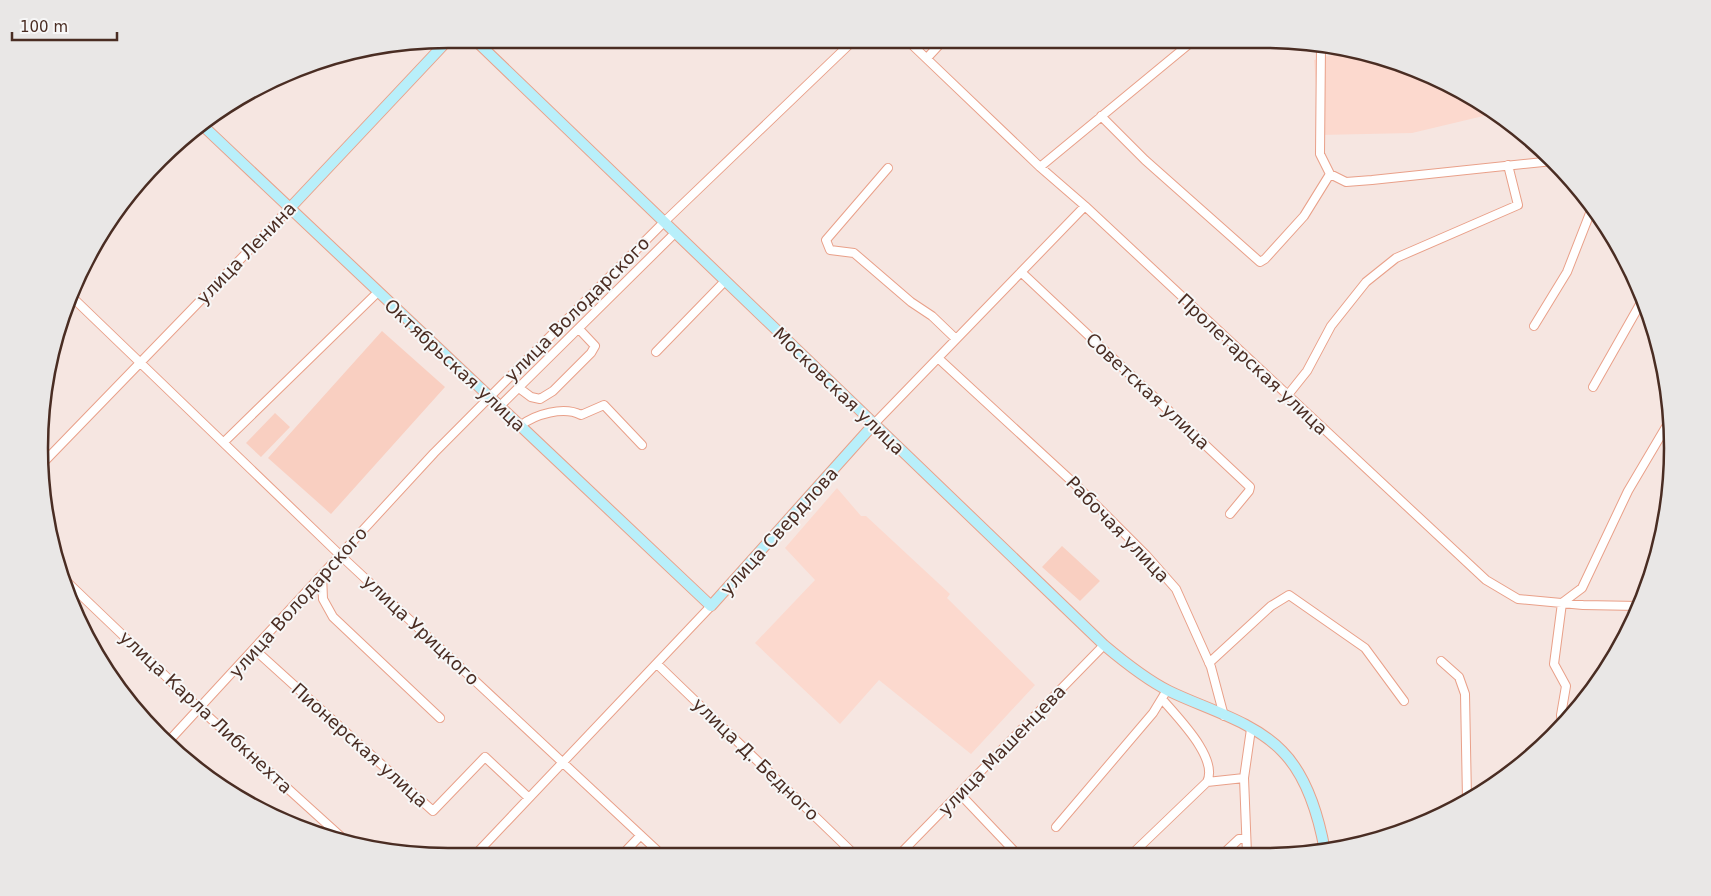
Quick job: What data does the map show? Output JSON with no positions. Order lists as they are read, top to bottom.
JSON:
{
  "streets": {
    "main road": [
      "улица Ленина",
      "Октябрьская улица",
      "Московская улица",
      "улица Свердлова"
    ],
    "street": [
      "улица Володарского",
      "Пролетарская улица",
      "Советская улица",
      "Рабочая улица",
      "улица Урицкого",
      "улица Карла Либкнехта",
      "Пионерская улица",
      "улица Машенцева",
      "улица Д. Бедного"
    ]
  },
  "crossings": [
    ["улица Ленина", "Октябрьская улица"],
    ["улица Ленина", "улица Урицкого"],
    ["улица Володарского", "Октябрьская улица"],
    ["улица Володарского", "Московская улица"],
    ["улица Володарского", "улица Урицкого"],
    ["улица Володарского", "улица Карла Либкнехта"],
    ["улица Володарского", "Пионерская улица"],
    ["Пролетарская улица", "улица Свердлова"],
    ["Октябрьская улица", "улица Свердлова"],
    ["Московская улица", "Рабочая улица"],
    ["Московская улица", "улица Свердлова"],
    ["Московская улица", "улица Машенцева"],
    ["Советская улица", "улица Свердлова"],
    ["Рабочая улица", "улица Свердлова"],
    ["улица Свердлова", "улица Урицкого"],
    ["улица Свердлова", "Пионерская улица"],
    ["улица Свердлова", "улица Д. Бедного"]
  ],
  "scale_bar": "100 m"
}
